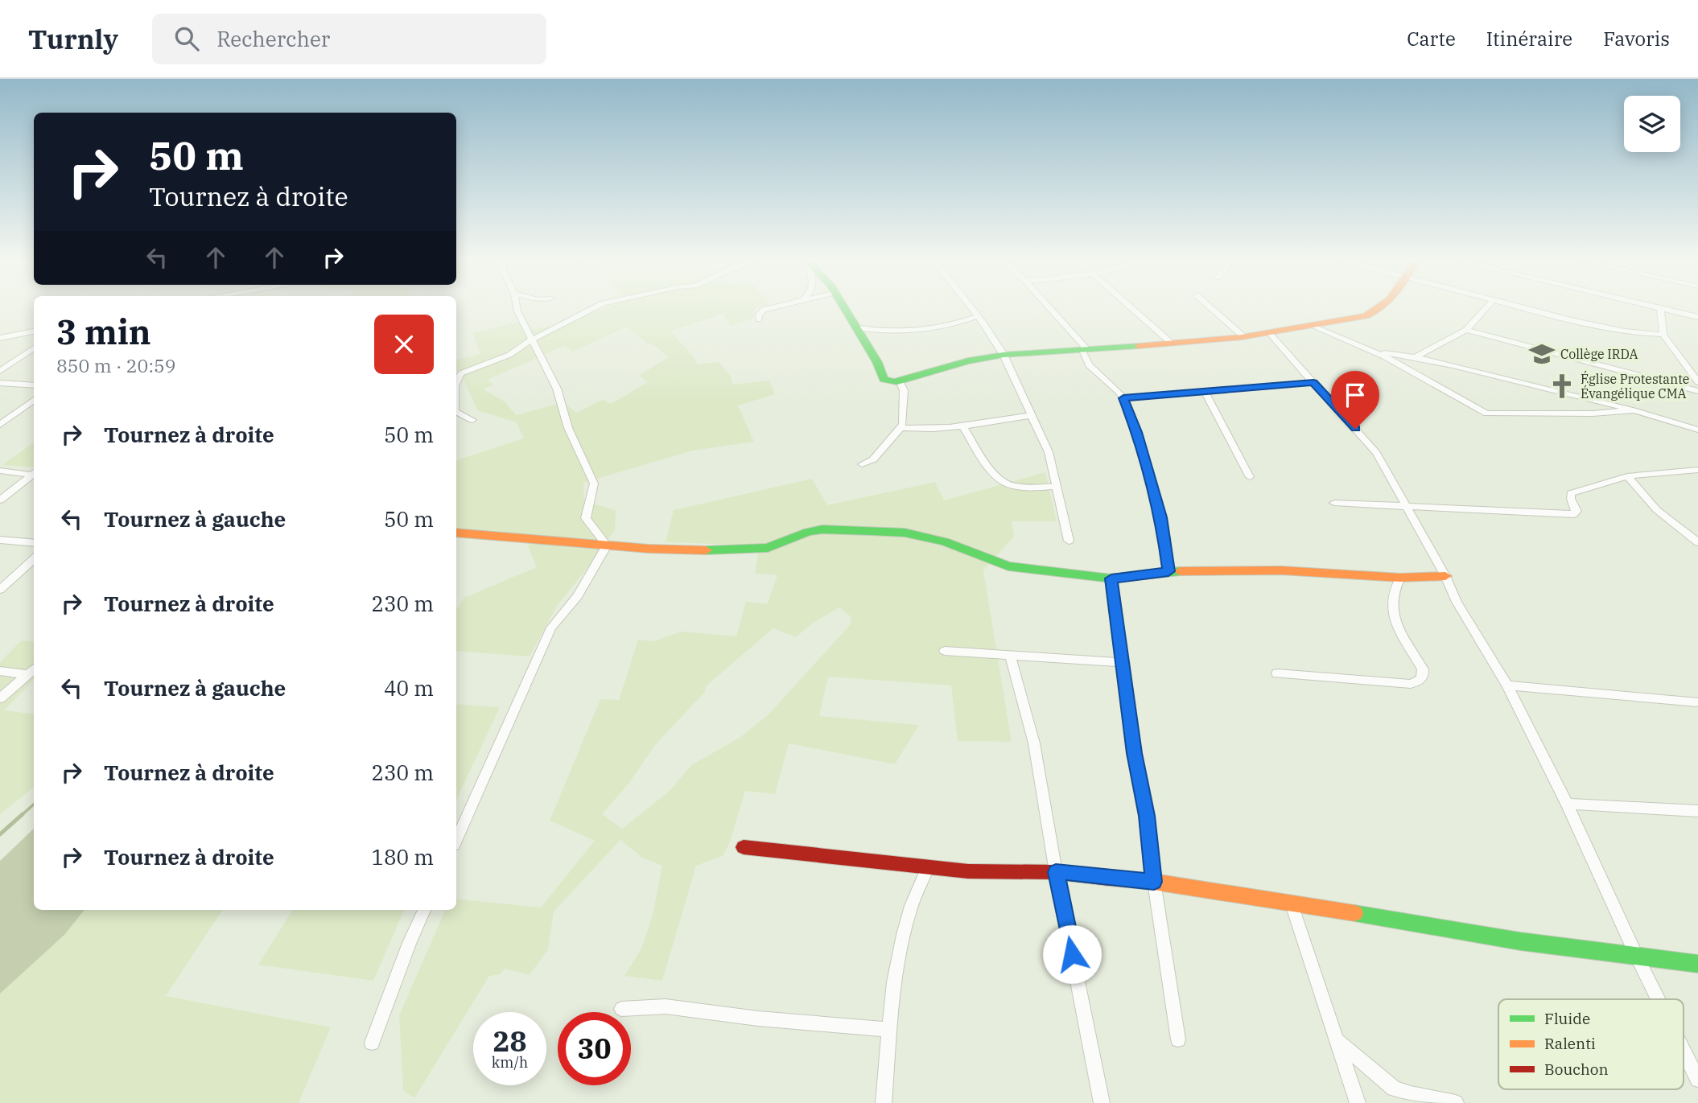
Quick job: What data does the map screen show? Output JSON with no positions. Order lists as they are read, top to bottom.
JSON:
{
  "places": {
    "school or university": ["Collège IRDA"],
    "church": ["Église Protestante Évangélique CMA"]
  },
  "legend": ["Fluide", "Ralenti", "Bouchon"],
  "page": {
    "header": "Turnly",
    "search": "Rechercher",
    "nav": ["Carte", "Itinéraire", "Favoris"],
    "turn": ["50 m", "Tournez à droite"],
    "heading": ["3 min", "850 m · 20:59"],
    "list": [
      {
        "name": "Tournez à droite",
        "value": "50 m"
      },
      {
        "name": "Tournez à gauche",
        "value": "50 m"
      },
      {
        "name": "Tournez à droite",
        "value": "230 m"
      },
      {
        "name": "Tournez à gauche",
        "value": "40 m"
      },
      {
        "name": "Tournez à droite",
        "value": "230 m"
      },
      {
        "name": "Tournez à droite",
        "value": "180 m"
      }
    ],
    "speed": "28 km/h",
    "limit": "30"
  }
}
